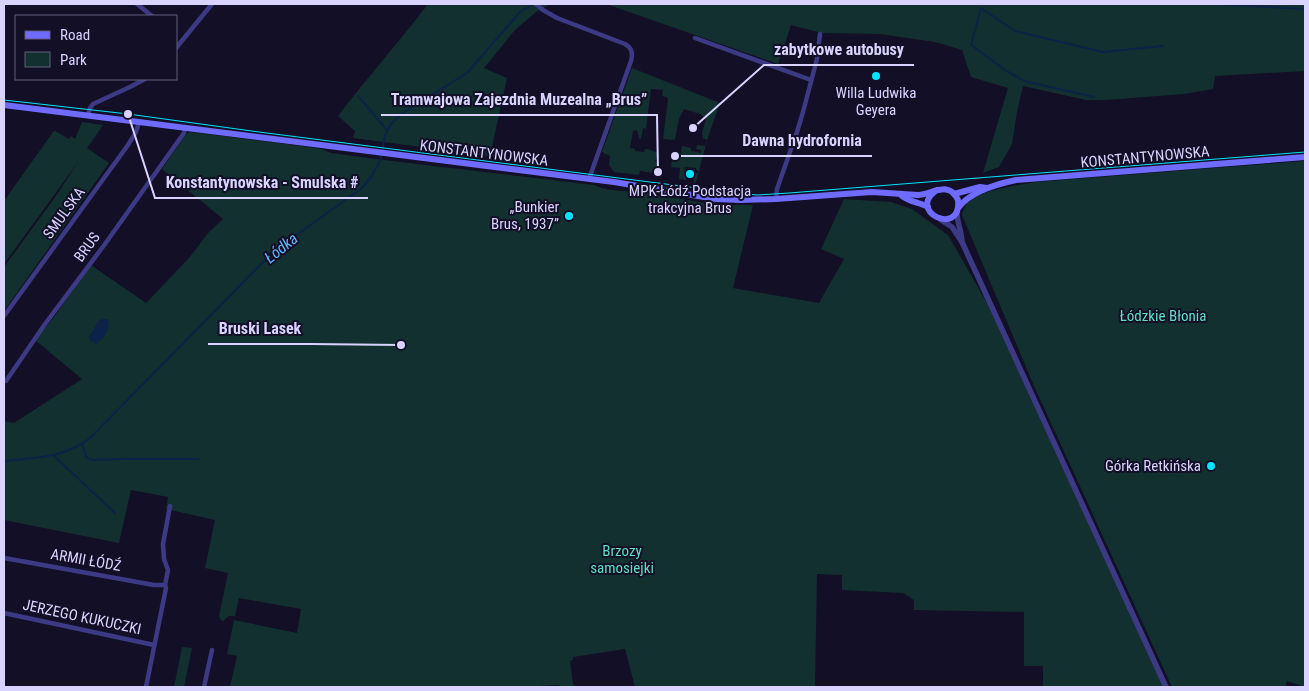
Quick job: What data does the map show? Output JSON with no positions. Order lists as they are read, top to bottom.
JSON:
{
  "streets": {
    "main road": ["KONSTANTYNOWSKA"],
    "street": [
      "SMULSKA",
      "BRUS",
      "ARMII ŁÓDŹ",
      "JERZEGO KUKUCZKI"
    ]
  },
  "crossings": [
    ["KONSTANTYNOWSKA", "SMULSKA"],
    ["KONSTANTYNOWSKA", "BRUS"]
  ],
  "water": ["Łódka"],
  "parks": ["Łódzkie Błonia", "Brzozy samosiejki"],
  "places": [
    "Willa Ludwika Geyera",
    "Konstantynowska - Smulska #",
    "zabytkowe autobusy",
    "Dawna hydrofornia",
    "Tramwajowa Zajezdnia Muzealna „Brus”",
    "MPK-Łódź Podstacja trakcyjna Brus",
    "„Bunkier Brus, 1937”",
    "Bruski Lasek",
    "Górka Retkińska"
  ],
  "legend": ["Road", "Park"]
}
